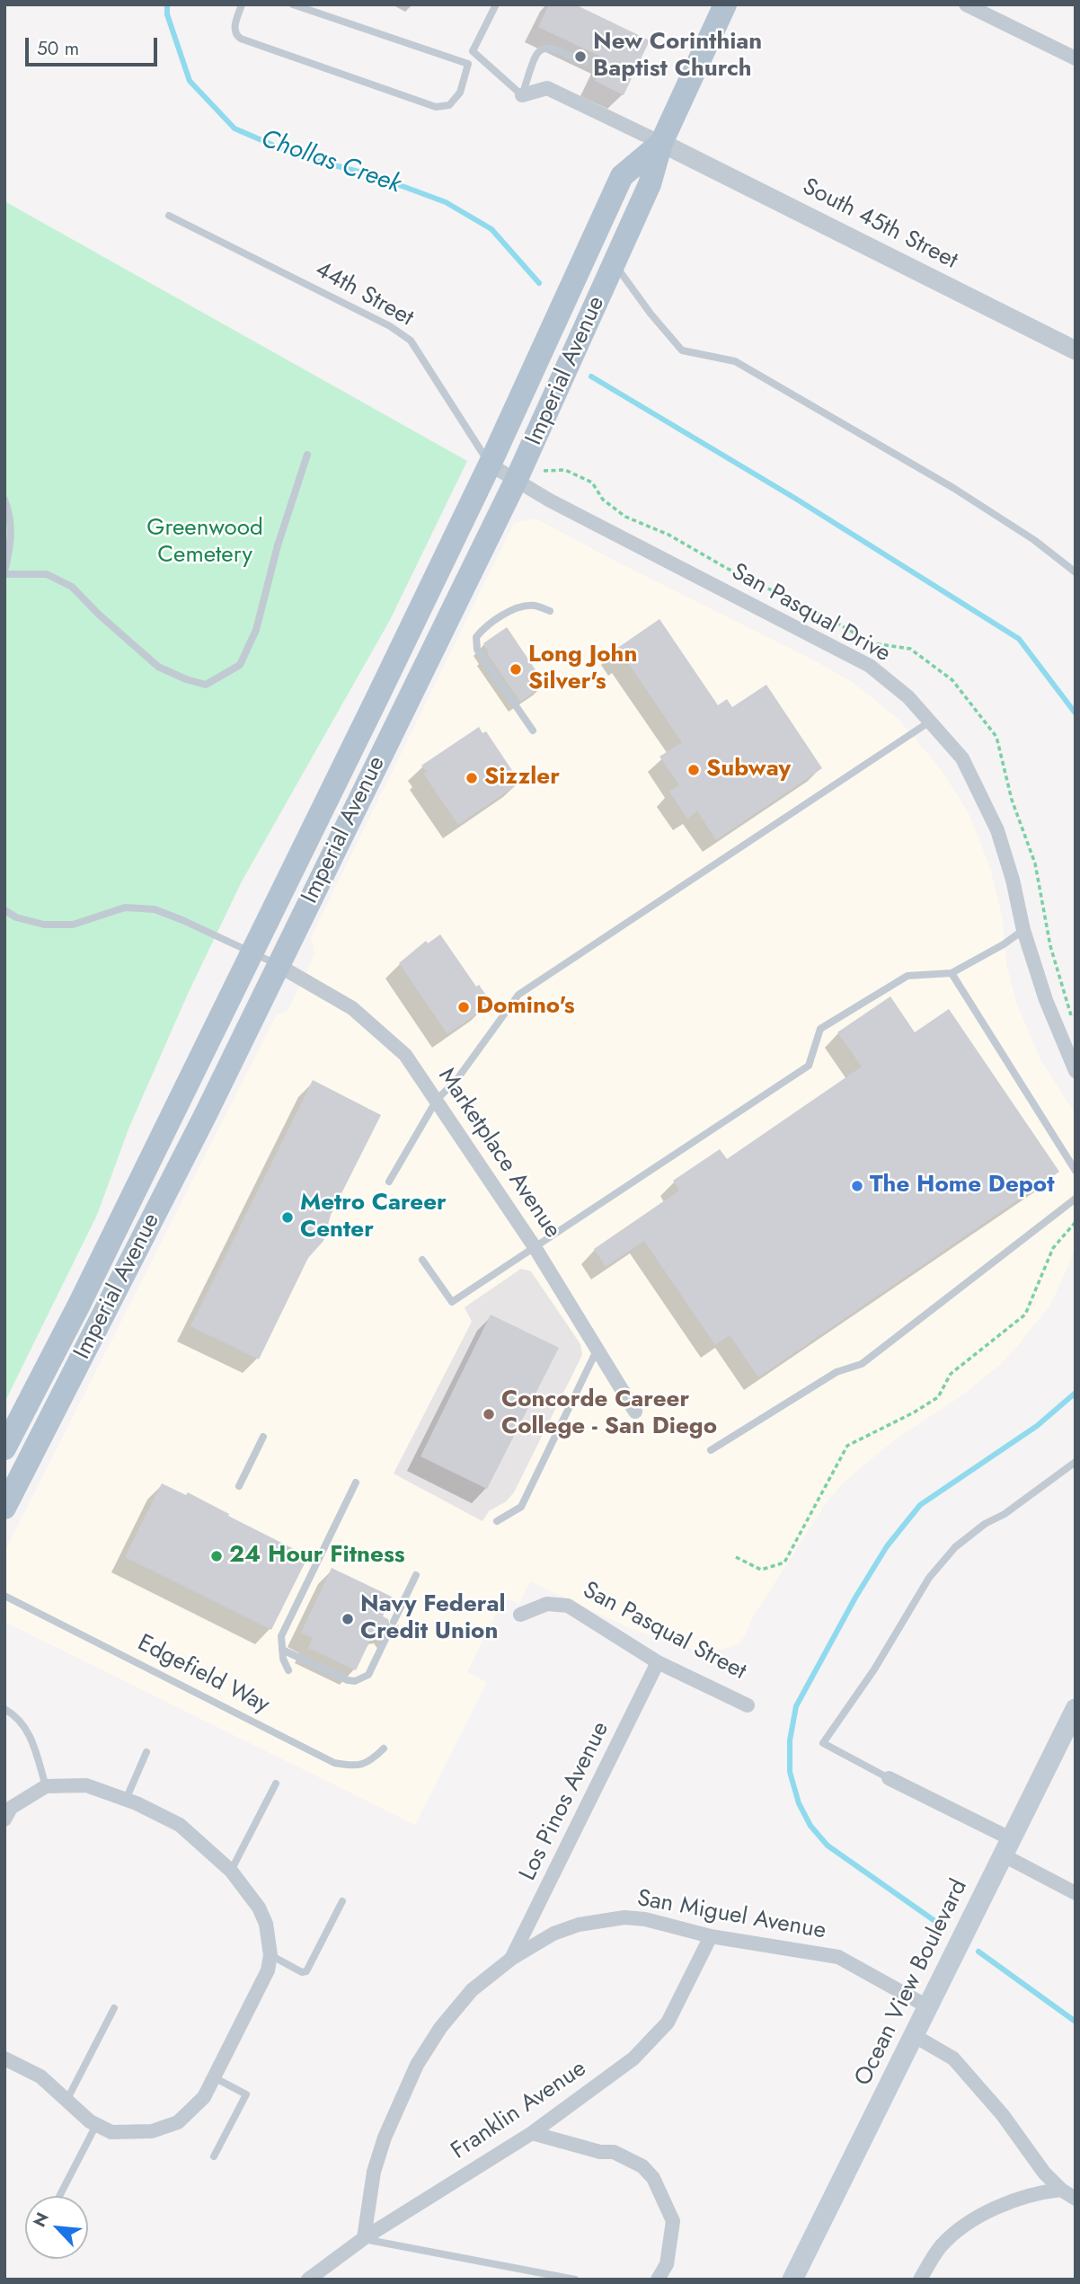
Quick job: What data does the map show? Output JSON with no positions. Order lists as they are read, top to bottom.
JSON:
{
  "streets": {
    "main road": ["Imperial Avenue", "Ocean View Boulevard"],
    "street": [
      "South 45th Street",
      "San Pasqual Drive",
      "Marketplace Avenue",
      "San Pasqual Street",
      "Los Pinos Avenue",
      "San Miguel Avenue",
      "Franklin Avenue"
    ],
    "lane": ["44th Street", "Edgefield Way"]
  },
  "crossings": [
    ["South 45th Street", "Imperial Avenue"],
    ["44th Street", "Imperial Avenue"],
    ["44th Street", "San Pasqual Drive"],
    ["Imperial Avenue", "San Pasqual Drive"],
    ["Imperial Avenue", "Marketplace Avenue"],
    ["San Pasqual Street", "Los Pinos Avenue"],
    ["Los Pinos Avenue", "San Miguel Avenue"],
    ["San Miguel Avenue", "Ocean View Boulevard"],
    ["San Miguel Avenue", "Franklin Avenue"]
  ],
  "water": ["Chollas Creek"],
  "parks": ["Greenwood Cemetery"],
  "places": [
    "New Corinthian Baptist Church",
    "Long John Silver's",
    "Subway",
    "Sizzler",
    "Domino's",
    "The Home Depot",
    "Metro Career Center",
    "Concorde Career College - San Diego",
    "24 Hour Fitness",
    "Navy Federal Credit Union"
  ],
  "scale_bar": "50 m",
  "north": "top left"
}
